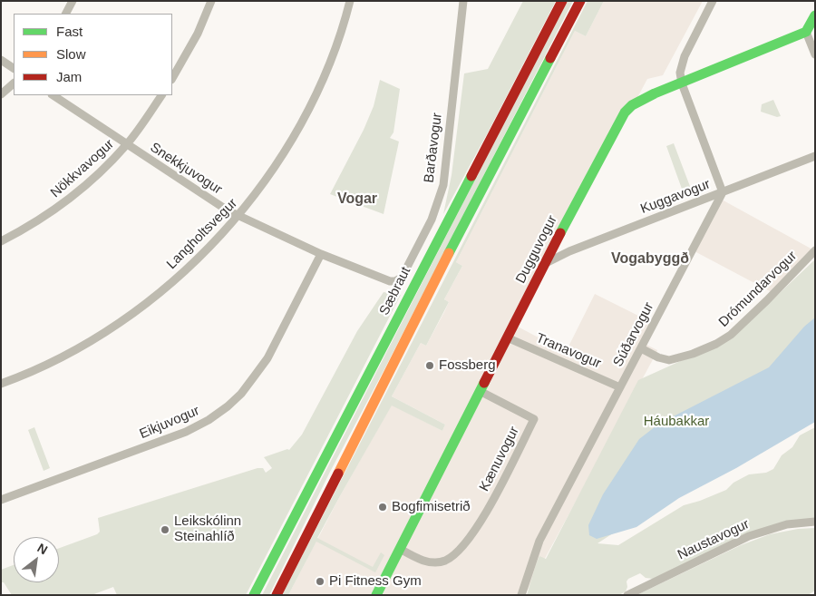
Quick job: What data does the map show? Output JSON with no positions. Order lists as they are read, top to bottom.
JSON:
{
  "streets": {
    "main road": ["Dugguvogur", "Sæbraut"],
    "street": [
      "Barðavogur",
      "Nökkvavogur",
      "Snekkjuvogur",
      "Kuggavogur",
      "Langholtsvegur",
      "Drómundarvogur",
      "Súðarvogur",
      "Tranavogur",
      "Eikjuvogur",
      "Kænuvogur",
      "Naustavogur"
    ]
  },
  "crossings": [
    ["Barðavogur", "Snekkjuvogur"],
    ["Nökkvavogur", "Snekkjuvogur"],
    ["Snekkjuvogur", "Langholtsvegur"],
    ["Snekkjuvogur", "Eikjuvogur"],
    ["Kuggavogur", "Dugguvogur"],
    ["Kuggavogur", "Súðarvogur"],
    ["Dugguvogur", "Tranavogur"],
    ["Dugguvogur", "Kænuvogur"],
    ["Drómundarvogur", "Súðarvogur"],
    ["Súðarvogur", "Tranavogur"]
  ],
  "districts": ["Vogar", "Vogabyggð"],
  "parks": ["Háubakkar"],
  "places": [
    "Fossberg",
    "Bogfimisetrið",
    "Leikskólinn Steinahlíð",
    "Pi Fitness Gym"
  ],
  "legend": ["Fast", "Slow", "Jam"],
  "north": "top right"
}
